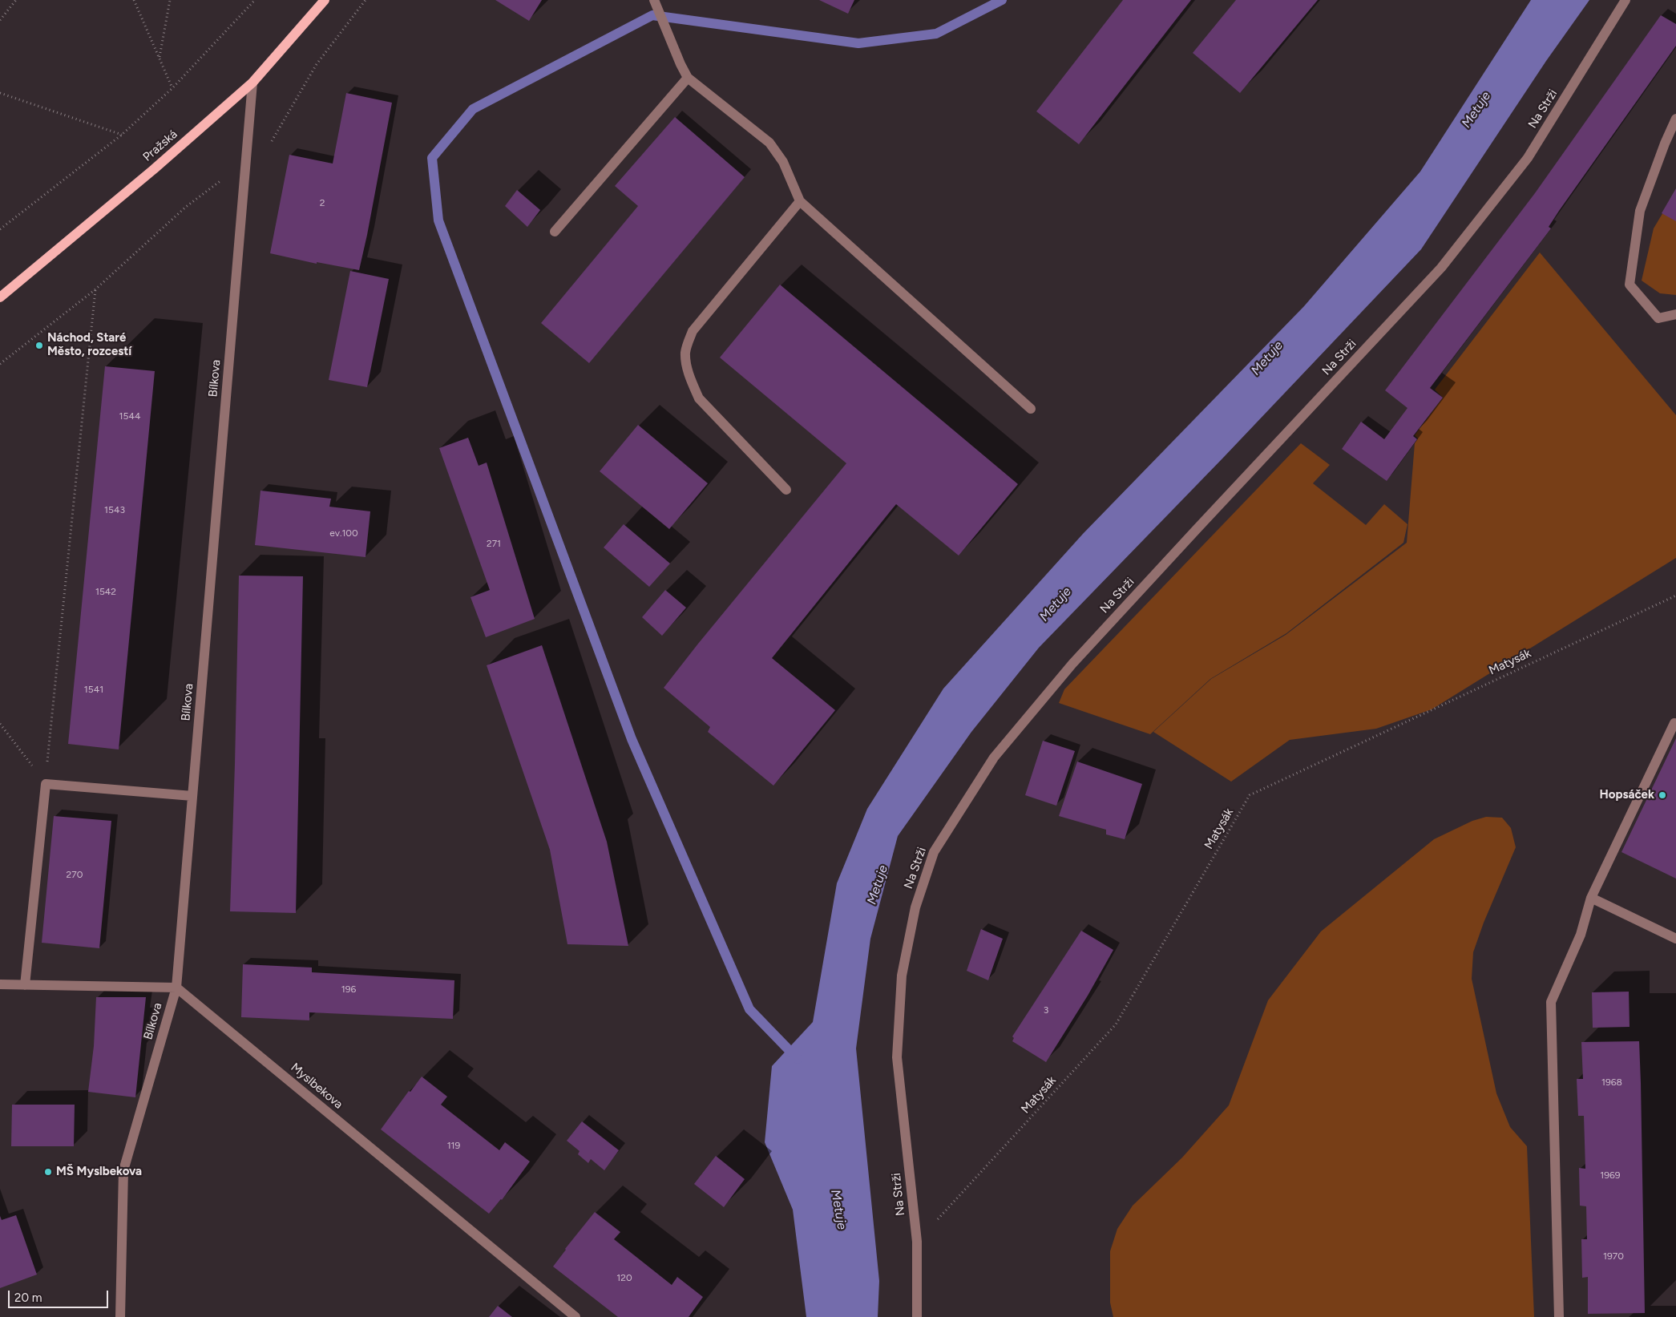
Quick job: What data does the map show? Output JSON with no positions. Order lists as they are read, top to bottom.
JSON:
{
  "streets": {
    "main road": ["Pražská"],
    "street": ["Na Strži", "Bílkova", "Myslbekova"],
    "path": ["Matysák"]
  },
  "crossings": [
    ["Na Strži", "Matysák"],
    ["Pražská", "Bílkova"],
    ["Bílkova", "Myslbekova"]
  ],
  "water": ["Metuje"],
  "places": ["Náchod, Staré Město, rozcestí", "Hopsáček", "MŠ Myslbekova"],
  "house_numbers": [
    "2",
    "1544",
    "1543",
    "ev.100",
    "271",
    "1542",
    "1541",
    "270",
    "196",
    "3",
    "1968",
    "119",
    "1969",
    "1970",
    "120"
  ],
  "scale_bar": "20 m"
}
